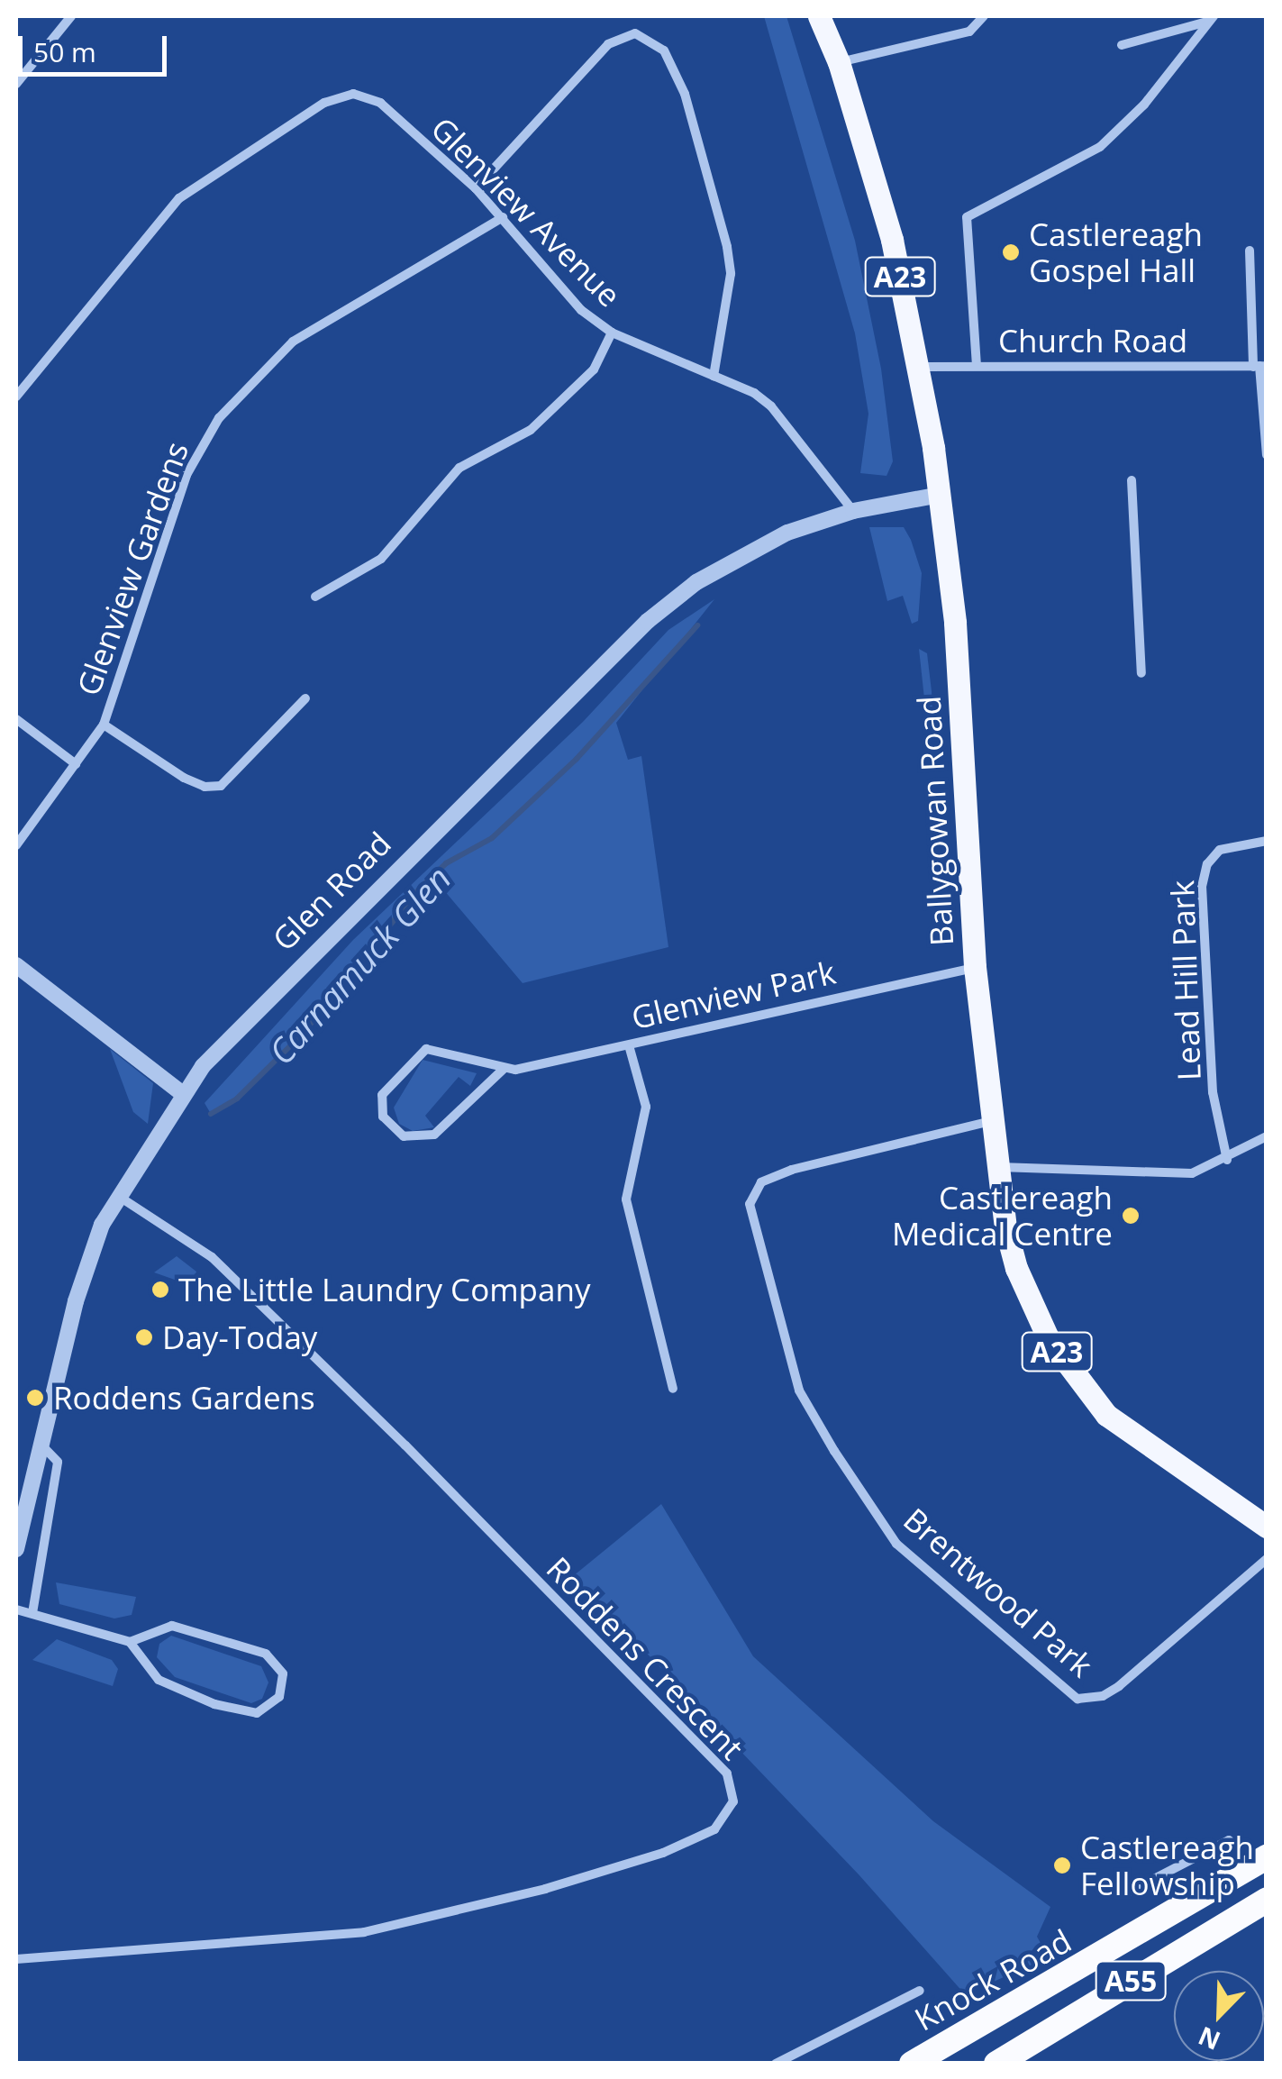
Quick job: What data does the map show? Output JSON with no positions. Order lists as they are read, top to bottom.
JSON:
{
  "streets": {
    "highway": ["Knock Road", "A55"],
    "main road": ["A23", "Ballygowan Road"],
    "street": [
      "Glenview Avenue",
      "Church Road",
      "Glenview Gardens",
      "Glen Road",
      "Lead Hill Park",
      "Glenview Park",
      "Brentwood Park",
      "Roddens Crescent"
    ]
  },
  "crossings": [
    ["Glenview Avenue", "Glenview Gardens"],
    ["Glenview Avenue", "Glen Road"],
    ["Church Road", "Ballygowan Road"],
    ["Ballygowan Road", "Glen Road"],
    ["Ballygowan Road", "Glenview Park"],
    ["Ballygowan Road", "Brentwood Park"],
    ["Glen Road", "Roddens Crescent"]
  ],
  "water": ["Carnamuck Glen"],
  "places": [
    "Castlereagh Gospel Hall",
    "Castlereagh Medical Centre",
    "The Little Laundry Company",
    "Day-Today",
    "Roddens Gardens",
    "Castlereagh Fellowship"
  ],
  "scale_bar": "50 m",
  "north": "bottom left"
}
